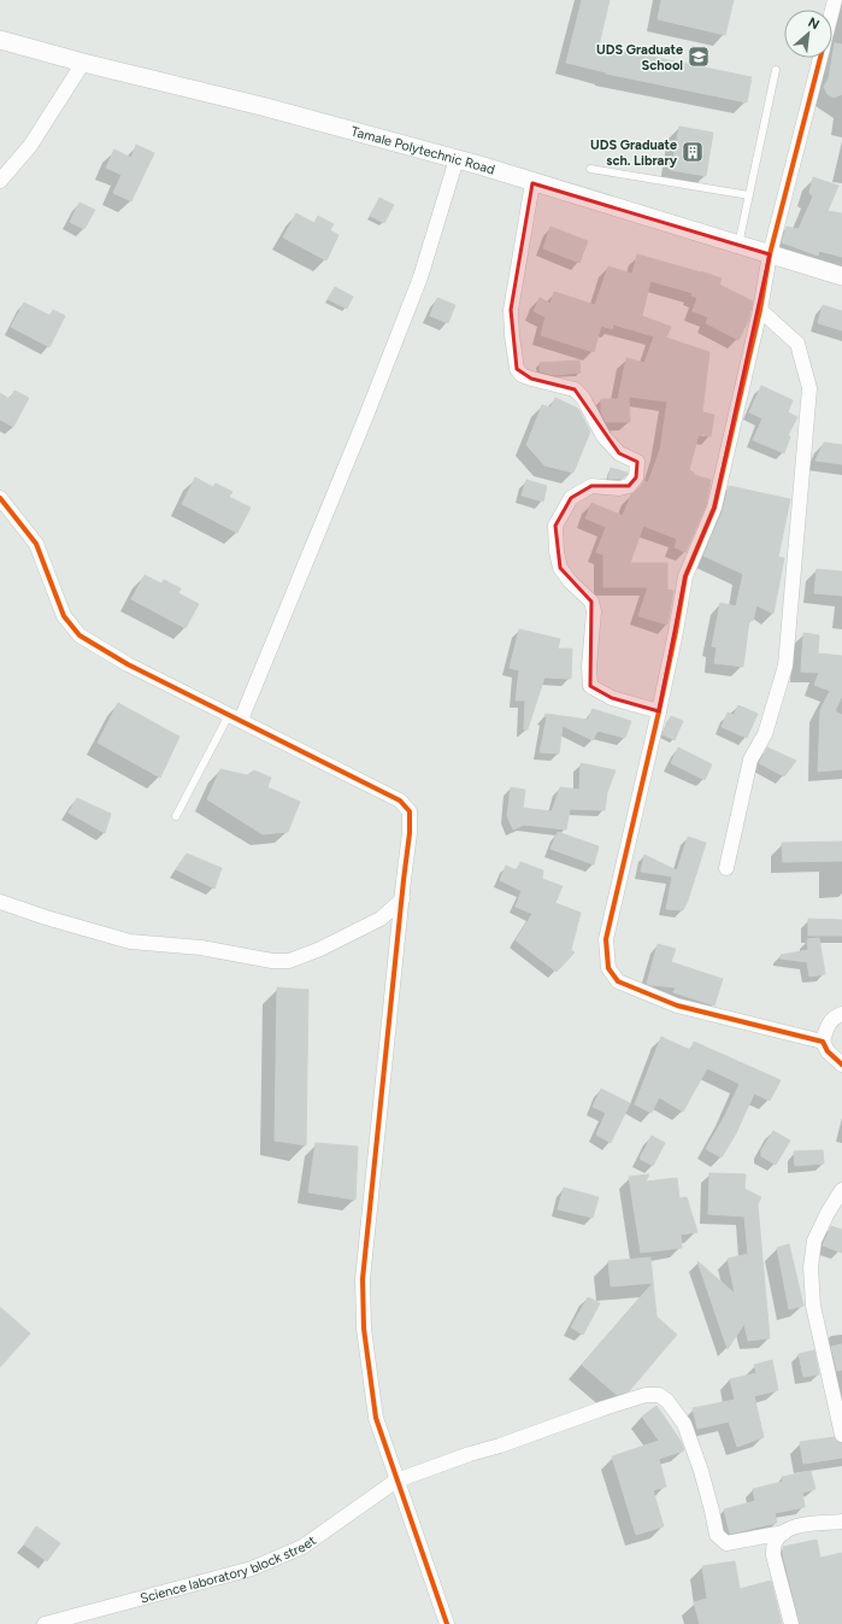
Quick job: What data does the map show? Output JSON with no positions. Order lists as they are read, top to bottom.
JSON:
{
  "streets": {
    "street": ["Tamale Polytechnic Road", "Science laboratory block street"]
  },
  "places": {
    "school or university": ["UDS Graduate School"],
    "building": ["UDS Graduate sch. Library"]
  },
  "north": "top right"
}
